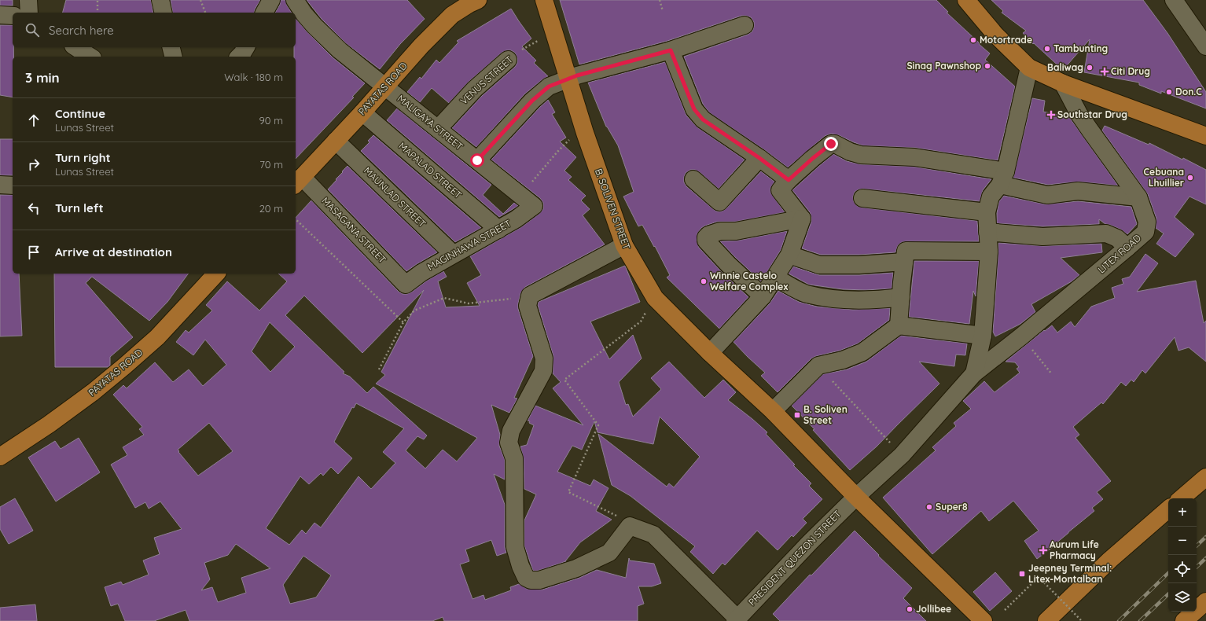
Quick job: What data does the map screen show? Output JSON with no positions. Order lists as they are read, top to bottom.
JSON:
{
  "streets": {
    "main road": ["PAYATAS ROAD", "B. SOLIVEN STREET"],
    "street": [
      "VENUS STREET",
      "MALIGAYA STREET",
      "MAPALAD STREET",
      "MAUNLAD STREET",
      "MASAGANA STREET",
      "MAGINHAWA STREET",
      "LITEX ROAD",
      "PRESIDENT QUEZON STREET"
    ]
  },
  "crossings": [
    ["VENUS STREET", "MALIGAYA STREET"],
    ["PAYATAS ROAD", "MALIGAYA STREET"],
    ["PAYATAS ROAD", "MAPALAD STREET"],
    ["PAYATAS ROAD", "MAUNLAD STREET"],
    ["PAYATAS ROAD", "MASAGANA STREET"],
    ["MALIGAYA STREET", "MAGINHAWA STREET"],
    ["MAPALAD STREET", "MAGINHAWA STREET"],
    ["MAUNLAD STREET", "MAGINHAWA STREET"],
    ["B. SOLIVEN STREET", "PRESIDENT QUEZON STREET"],
    ["MASAGANA STREET", "MAGINHAWA STREET"],
    ["LITEX ROAD", "PRESIDENT QUEZON STREET"]
  ],
  "places": {
    "other": [
      "Motortrade",
      "Tambunting",
      "Sinag Pawnshop",
      "Baliwag",
      "Don.C",
      "Cebuana Lhuillier",
      "Winnie Castelo Welfare Complex",
      "Super8",
      "Jollibee"
    ],
    "health": ["Citi Drug", "Southstar Drug", "Aurum Life Pharmacy"],
    "transit": ["B. Soliven Street", "Jeepney Terminal: Litex-Montalban"]
  },
  "page": {
    "search": "Search here",
    "heading": ["3 min", "Walk · 180 m"],
    "list": [
      ["Continue", "Lunas Street", "90 m"],
      ["Turn right", "Lunas Street", "70 m"],
      ["Turn left", "20 m"],
      "Arrive at destination"
    ],
    "map_buttons": ["+", "−"]
  }
}
